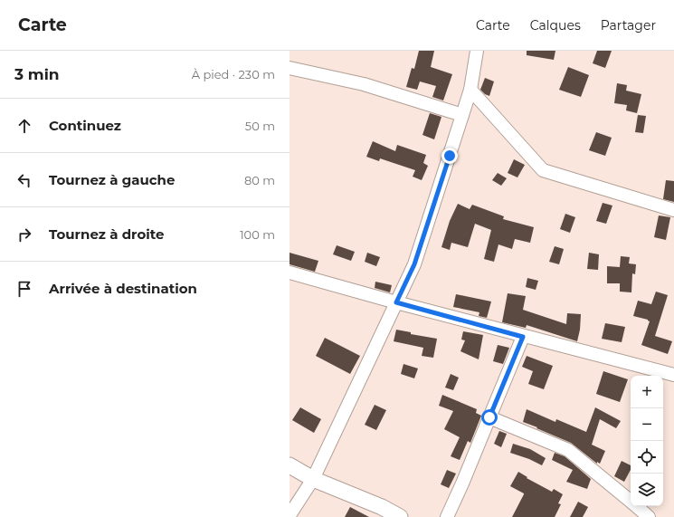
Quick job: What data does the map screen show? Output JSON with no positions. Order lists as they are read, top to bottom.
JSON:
{
  "page": {
    "header": "Carte",
    "nav": ["Carte", "Calques", "Partager"],
    "heading": ["3 min", "À pied · 230 m"],
    "list": [
      ["Continuez", "50 m"],
      ["Tournez à gauche", "80 m"],
      ["Tournez à droite", "100 m"],
      "Arrivée à destination"
    ],
    "map_buttons": ["+", "−"]
  }
}
